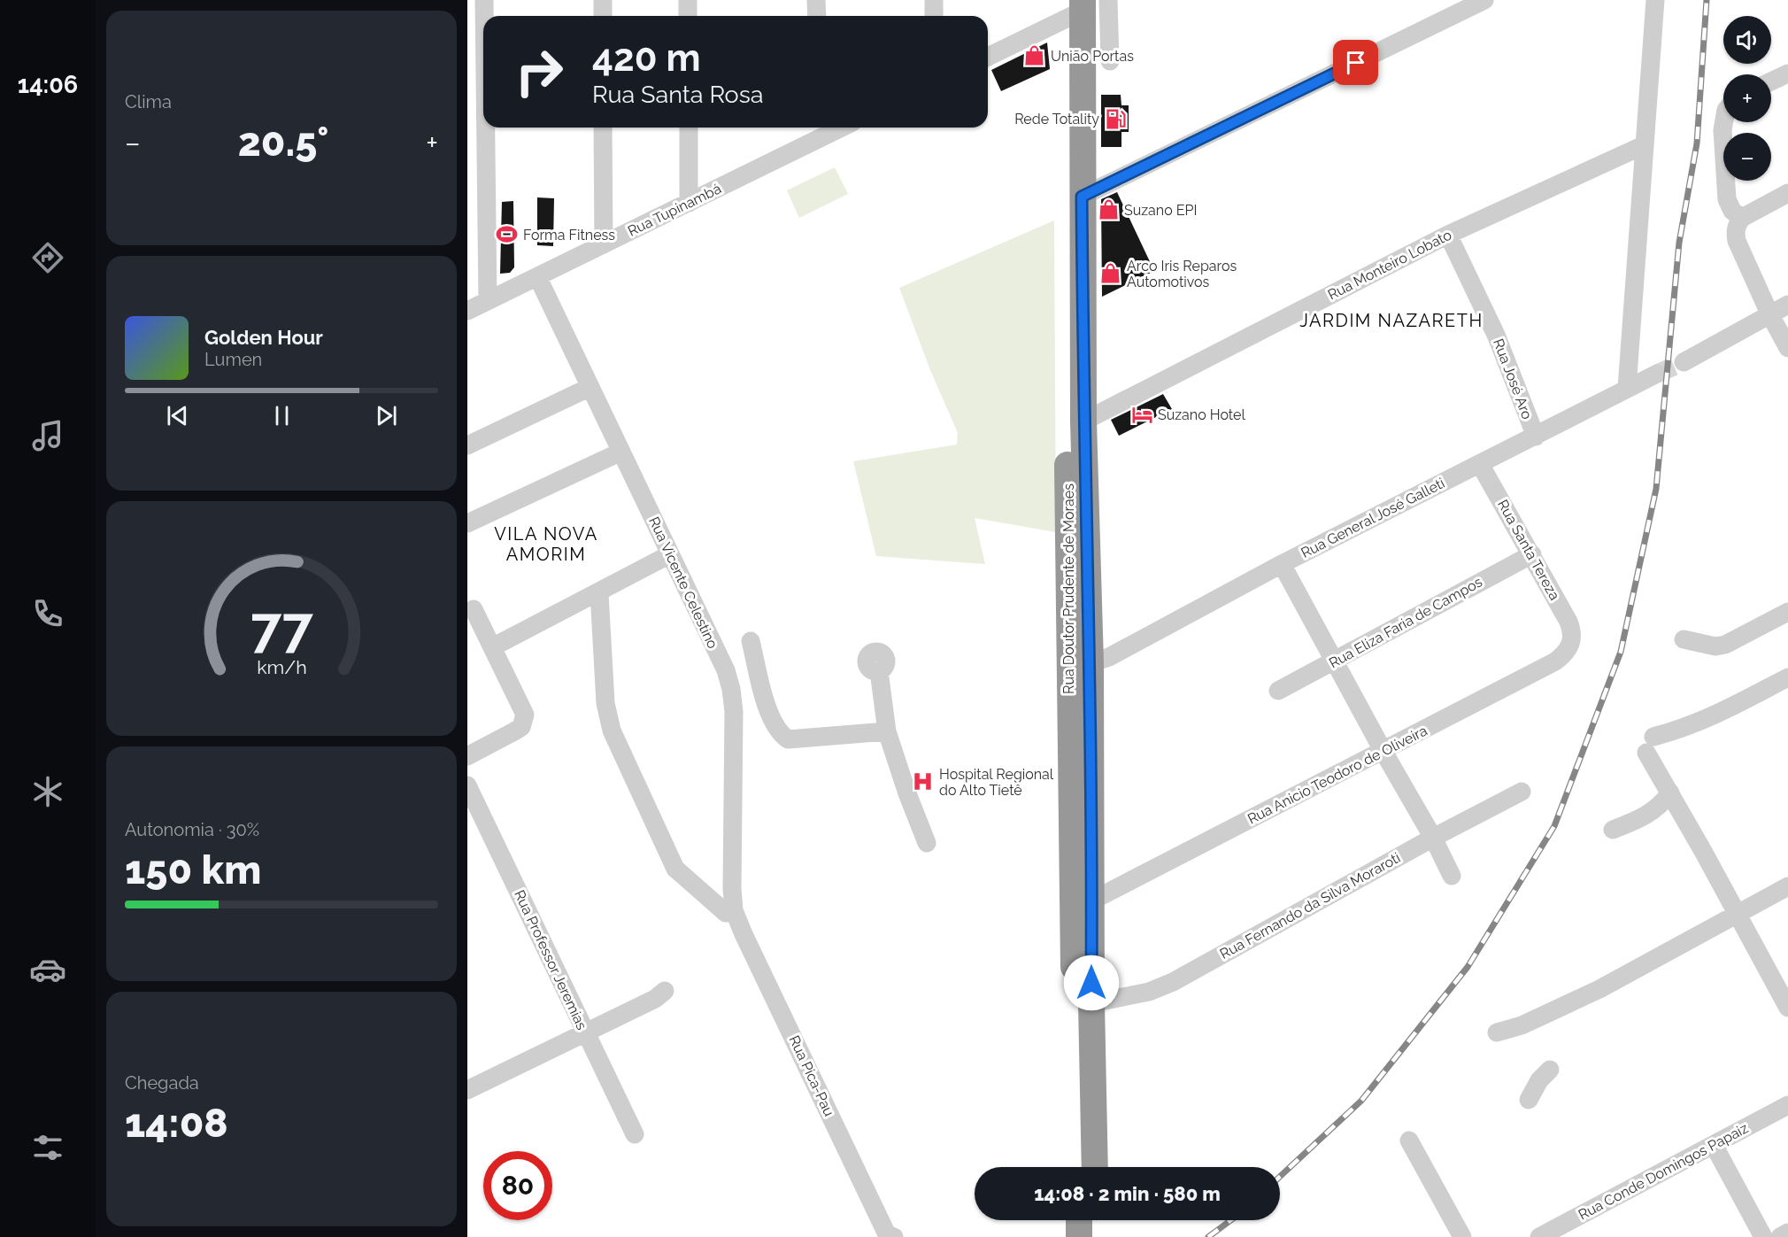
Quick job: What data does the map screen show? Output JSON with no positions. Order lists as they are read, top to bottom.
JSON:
{
  "streets": {
    "highway": ["Rua Doutor Prudente de Moraes"],
    "street": [
      "Rua Tupinambá",
      "Rua Monteiro Lobato",
      "Rua José Aro",
      "Rua General José Galleti",
      "Rua Santa Tereza",
      "Rua Vicente Celestino",
      "Rua Eliza Faria de Campos",
      "Rua Anicio Teodoro de Oliveira",
      "Rua Fernando da Silva Moraroti",
      "Rua Professor Jeremias",
      "Rua Pica-Pau",
      "Rua Conde Domingos Papaiz"
    ]
  },
  "crossings": [
    ["Rua Tupinambá", "Rua Vicente Celestino"],
    ["Rua Monteiro Lobato", "Rua José Aro"],
    ["Rua Monteiro Lobato", "Rua Doutor Prudente de Moraes"],
    ["Rua José Aro", "Rua General José Galleti"],
    ["Rua General José Galleti", "Rua Santa Tereza"],
    ["Rua General José Galleti", "Rua Doutor Prudente de Moraes"],
    ["Rua Santa Tereza", "Rua Eliza Faria de Campos"],
    ["Rua Santa Tereza", "Rua Anicio Teodoro de Oliveira"],
    ["Rua Vicente Celestino", "Rua Pica-Pau"],
    ["Rua Doutor Prudente de Moraes", "Rua Anicio Teodoro de Oliveira"],
    ["Rua Doutor Prudente de Moraes", "Rua Fernando da Silva Moraroti"]
  ],
  "districts": ["JARDIM NAZARETH", "VILA NOVA AMORIM"],
  "places": {
    "shop": ["União Portas", "Suzano EPI", "Arco Iris Reparos Automotivos"],
    "fuel station": ["Rede Totality"],
    "sports": ["Forma Fitness"],
    "hotel": ["Suzano Hotel"],
    "hospital": ["Hospital Regional do Alto Tietê"]
  },
  "page": {
    "tabs": "14:06",
    "tile": [
      "Clima",
      ["Autonomia · 30%", "150 km"],
      ["Chegada", "14:08"]
    ],
    "map_buttons": ["+", "−"],
    "turn": ["420 m", "Rua Santa Rosa"],
    "heat": ["−", "20.5°", "+"],
    "song": ["Golden Hour", "Lumen"],
    "limit": "80",
    "trip": "14:08 · 2 min · 580 m",
    "gauge": ["77", "km/h"]
  }
}
